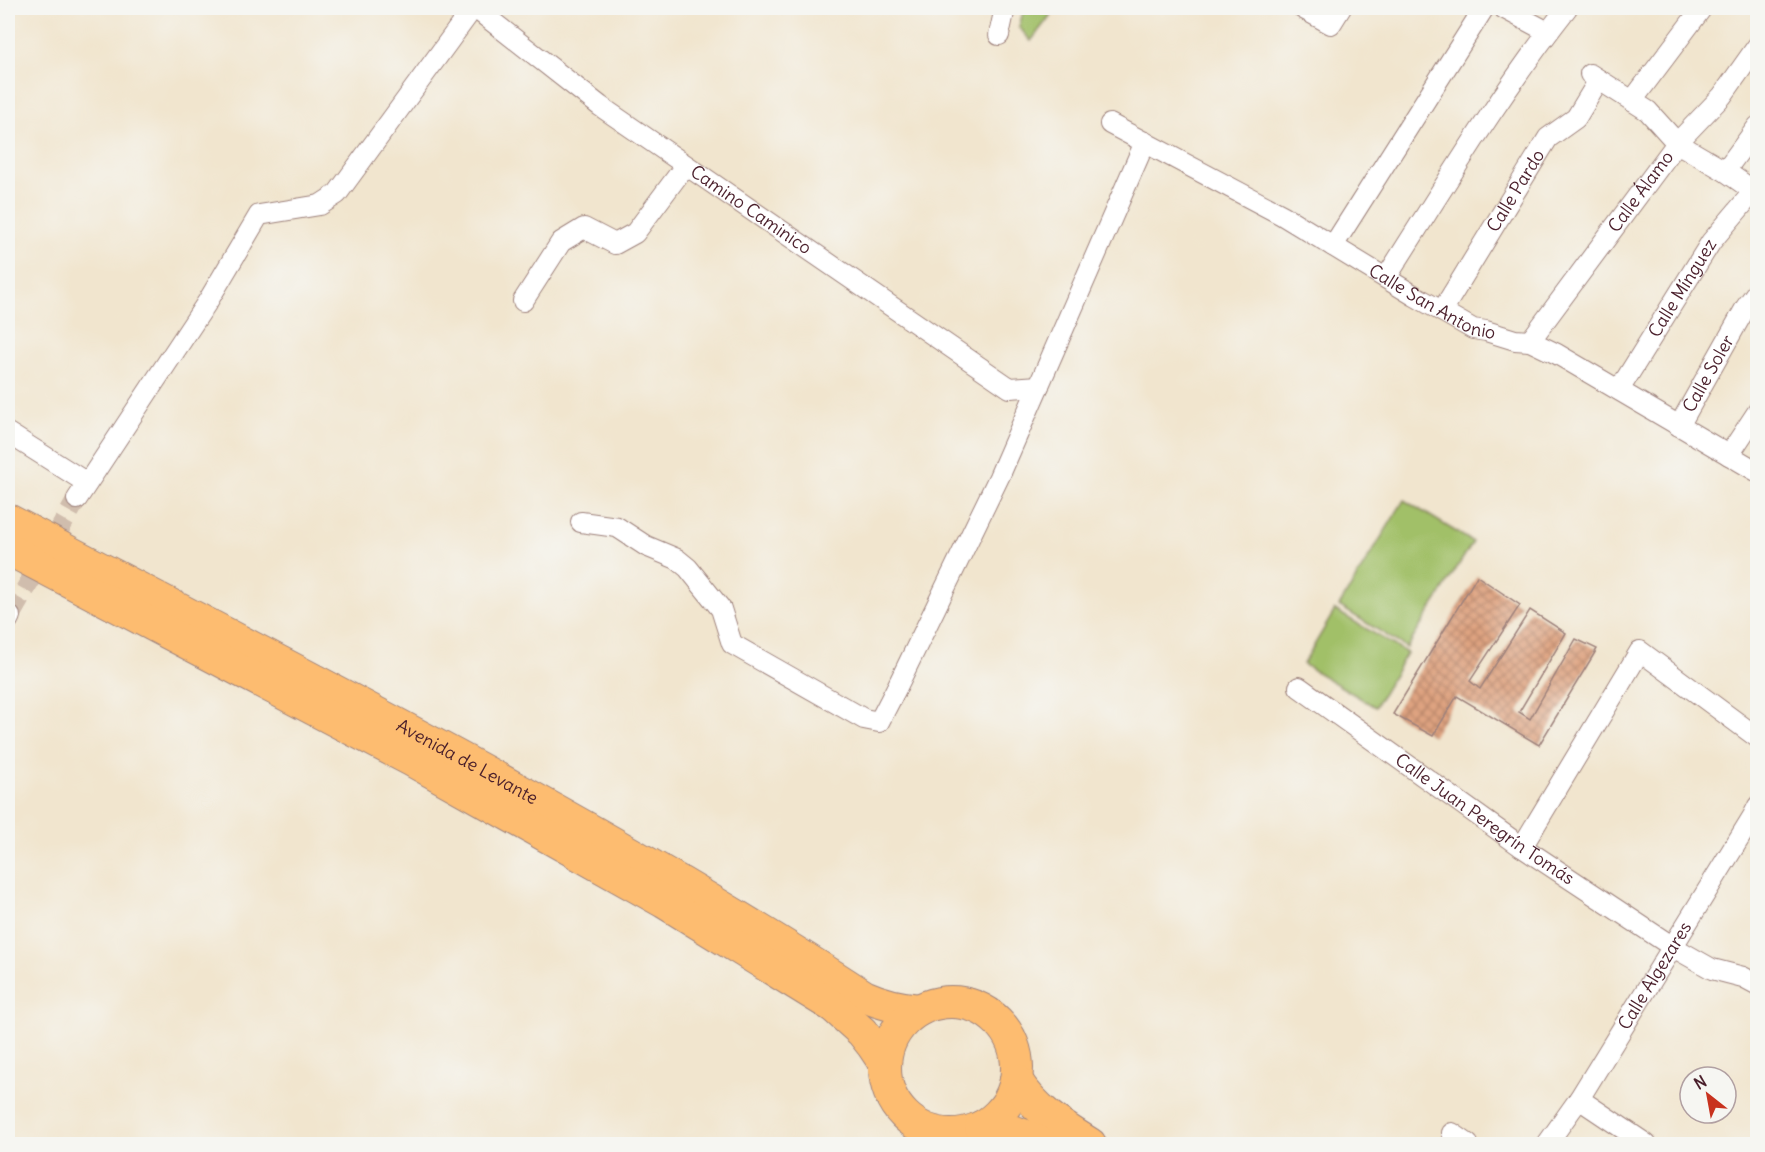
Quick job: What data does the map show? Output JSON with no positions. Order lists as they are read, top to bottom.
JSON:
{
  "streets": {
    "main road": ["Avenida de Levante"],
    "street": [
      "Calle Pardo",
      "Calle Álamo",
      "Camino Caminico",
      "Calle Mínguez",
      "Calle San Antonio",
      "Calle Soler",
      "Calle Juan Peregrín Tomás",
      "Calle Algezares"
    ]
  },
  "crossings": [
    ["Calle Pardo", "Calle San Antonio"],
    ["Calle Álamo", "Calle San Antonio"],
    ["Calle Mínguez", "Calle San Antonio"],
    ["Calle San Antonio", "Calle Soler"],
    ["Calle Juan Peregrín Tomás", "Calle Algezares"]
  ],
  "north": "top left"
}
